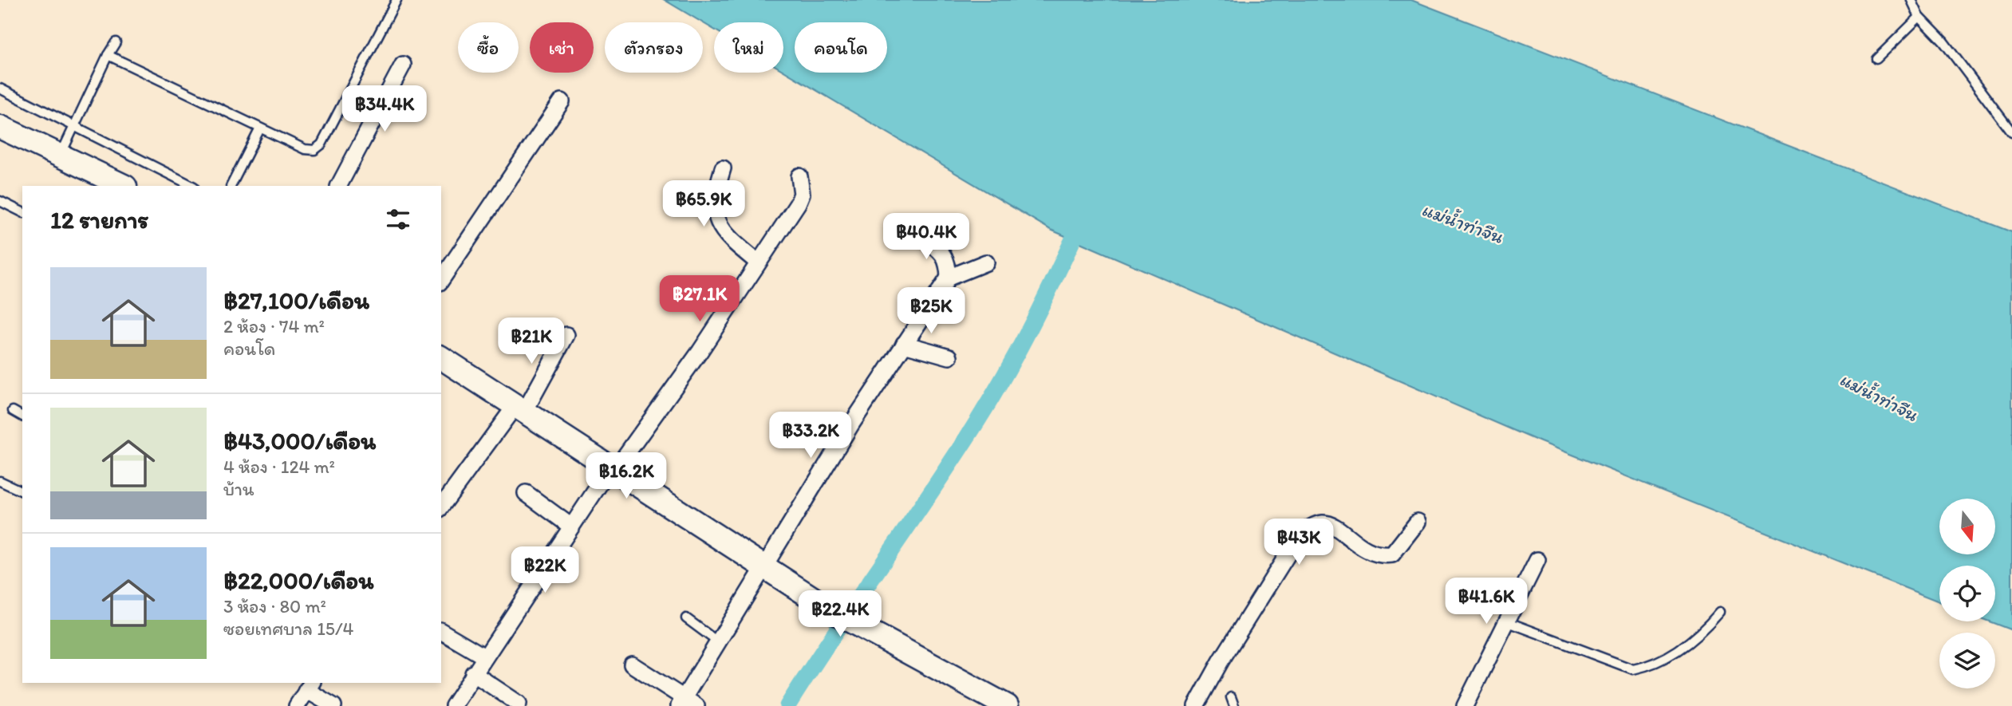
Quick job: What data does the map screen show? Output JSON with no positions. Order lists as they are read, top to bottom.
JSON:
{
  "water": ["แม่น้ำท่าจีน"],
  "north": "bottom",
  "page": {
    "chip": [
      "ซื้อ",
      "เช่า",
      "ตัวกรอง",
      "ใหม่",
      "คอนโด"
    ],
    "price": [
      "฿34.4K",
      "฿65.9K",
      "฿40.4K",
      "฿27.1K",
      "฿25K",
      "฿21K",
      "฿33.2K",
      "฿16.2K",
      "฿43K",
      "฿22K",
      "฿41.6K",
      "฿22.4K"
    ],
    "heading": "12 รายการ",
    "list": [
      {
        "name": "฿27,100/เดือน",
        "note": "2 ห้อง · 74 m² · คอนโด"
      },
      {
        "name": "฿43,000/เดือน",
        "note": "4 ห้อง · 124 m² · บ้าน"
      },
      {
        "name": "฿22,000/เดือน",
        "note": "3 ห้อง · 80 m² · ซอยเทศบาล 15/4"
      }
    ]
  }
}
